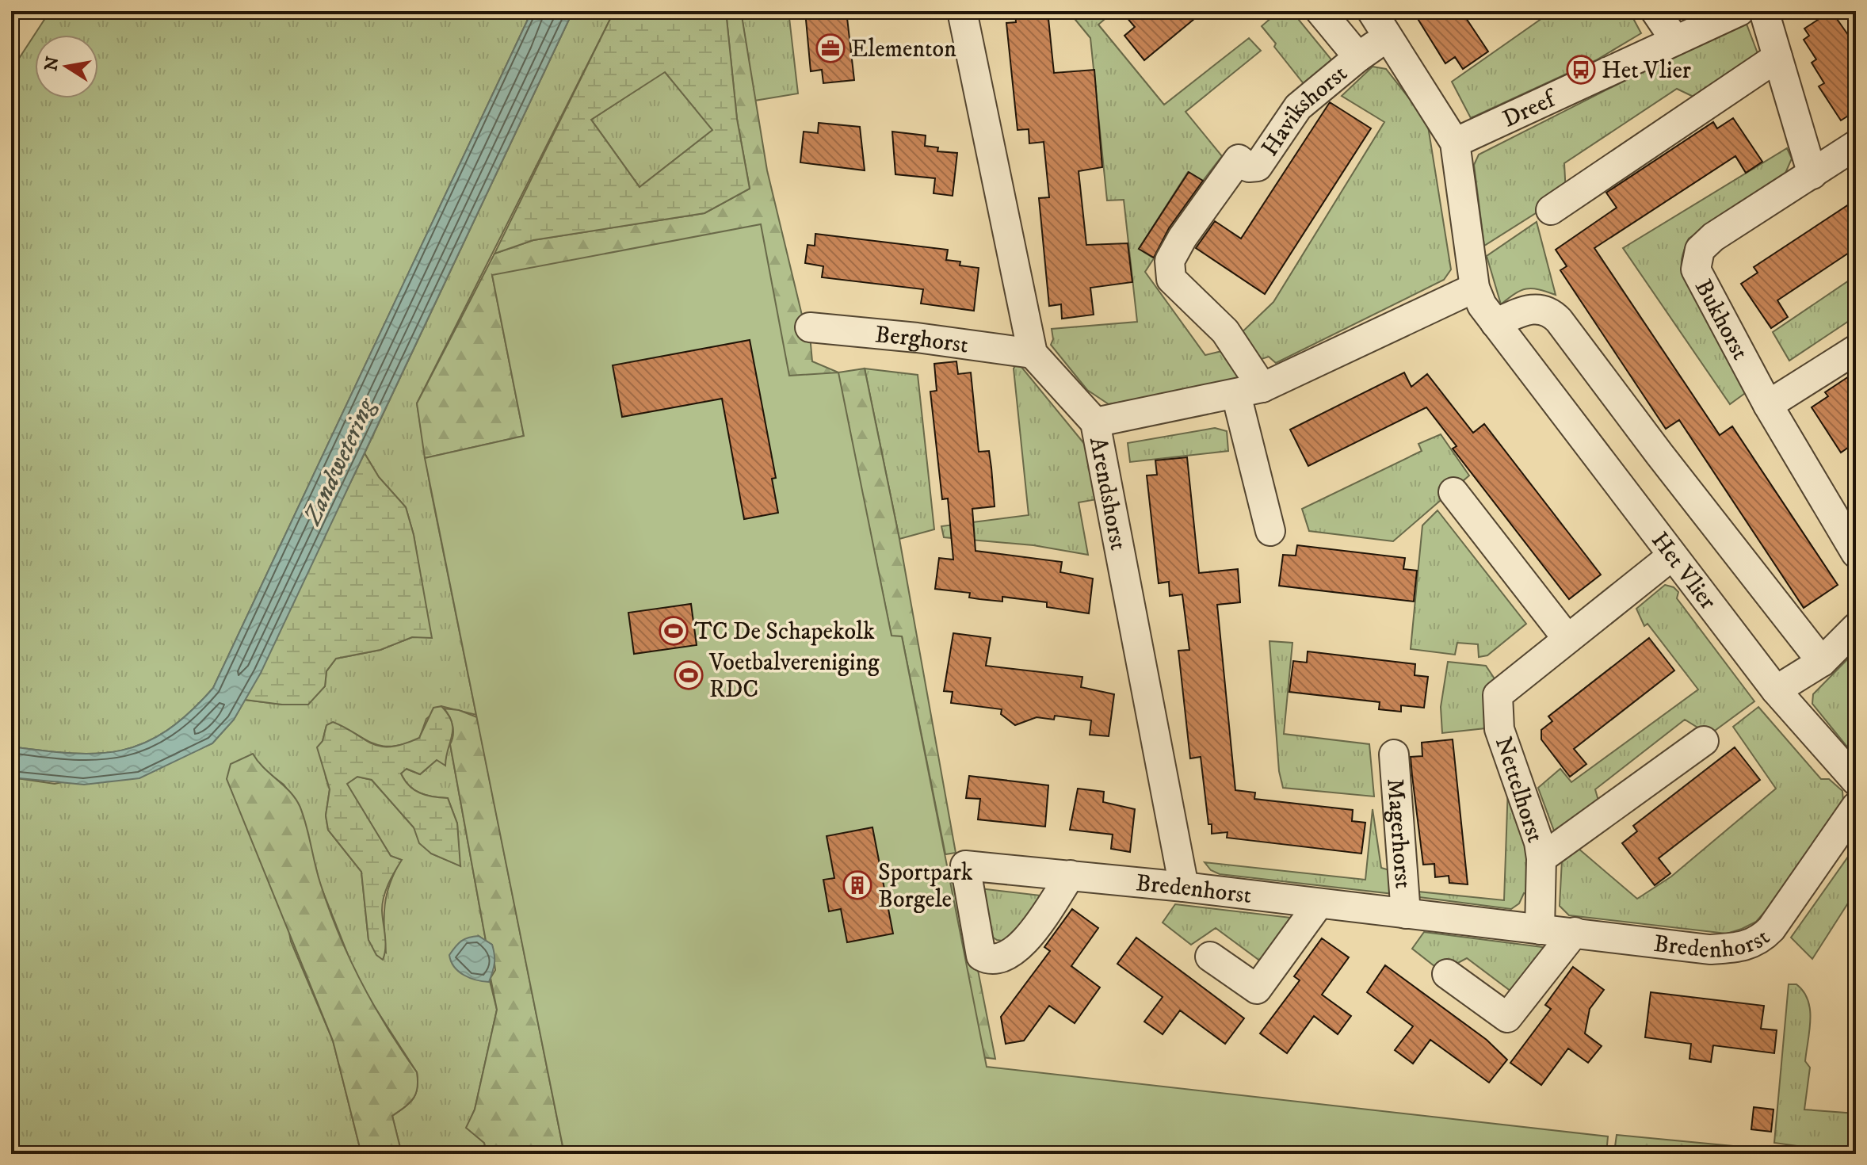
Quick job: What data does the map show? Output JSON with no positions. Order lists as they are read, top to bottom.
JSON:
{
  "streets": {
    "street": [
      "Dreef",
      "Havikshorst",
      "Bukhorst",
      "Berghorst",
      "Arendshorst",
      "Het Vlier",
      "Nettelhorst",
      "Magerhorst",
      "Bredenhorst"
    ]
  },
  "crossings": [
    ["Dreef", "Het Vlier"],
    ["Berghorst", "Arendshorst"],
    ["Arendshorst", "Bredenhorst"],
    ["Het Vlier", "Nettelhorst"],
    ["Nettelhorst", "Bredenhorst"],
    ["Magerhorst", "Bredenhorst"]
  ],
  "water": ["Zandwetering"],
  "places": {
    "office": ["Elementon"],
    "bus stop": ["Het Vlier"],
    "sports": ["TC De Schapekolk", "Voetbalvereniging RDC"],
    "building": ["Sportpark Borgele"]
  },
  "north": "left"
}
